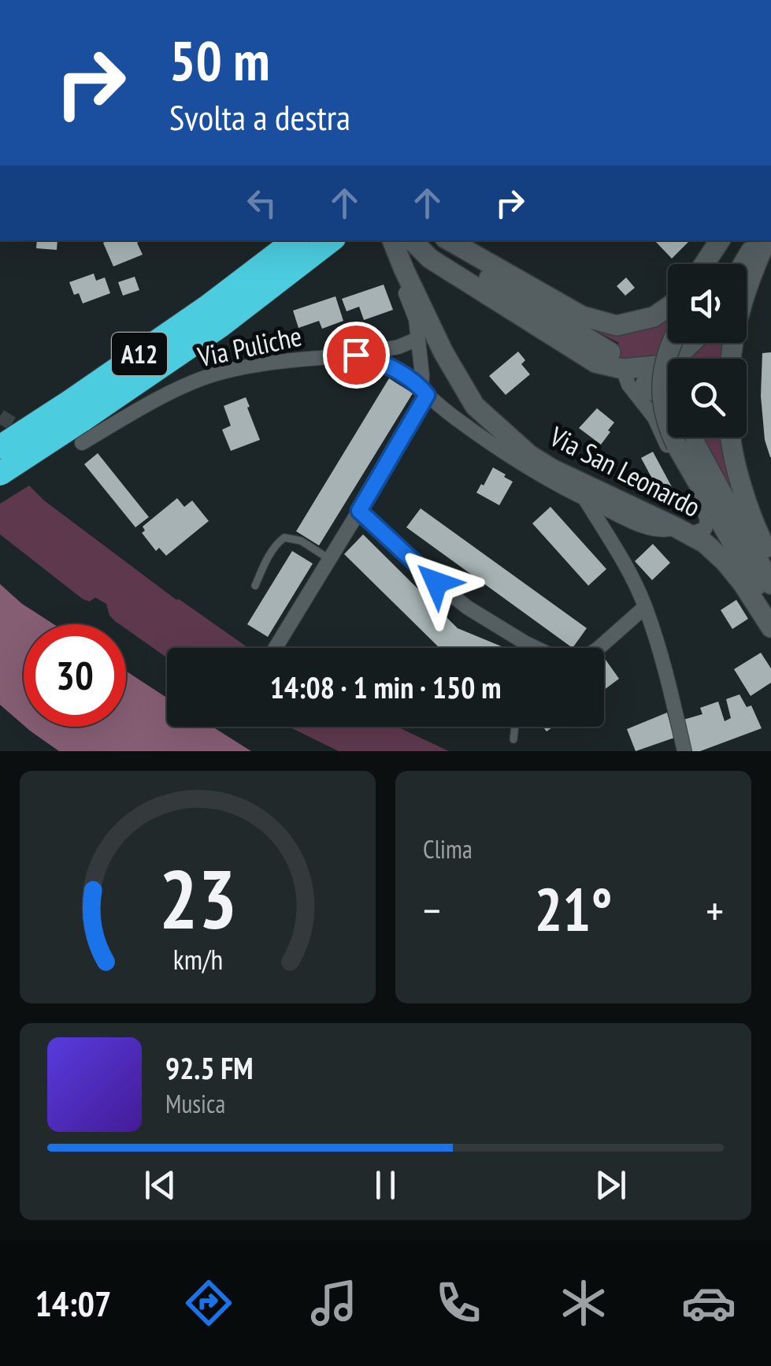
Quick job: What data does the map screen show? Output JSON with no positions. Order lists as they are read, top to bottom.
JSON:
{
  "streets": {
    "highway": ["A12"],
    "main road": ["Via San Leonardo"],
    "street": ["Via Puliche"]
  },
  "crossings": [
    ["Via Puliche", "A12"],
    ["Via Puliche", "Via San Leonardo"]
  ],
  "page": {
    "turn": ["50 m", "Svolta a destra"],
    "limit": "30",
    "trip": "14:08 · 1 min · 150 m",
    "tile": "Clima",
    "heat": ["−", "21°", "+"],
    "song": ["92.5 FM", "Musica"],
    "tabs": "14:07",
    "gauge": ["23", "km/h"]
  }
}
